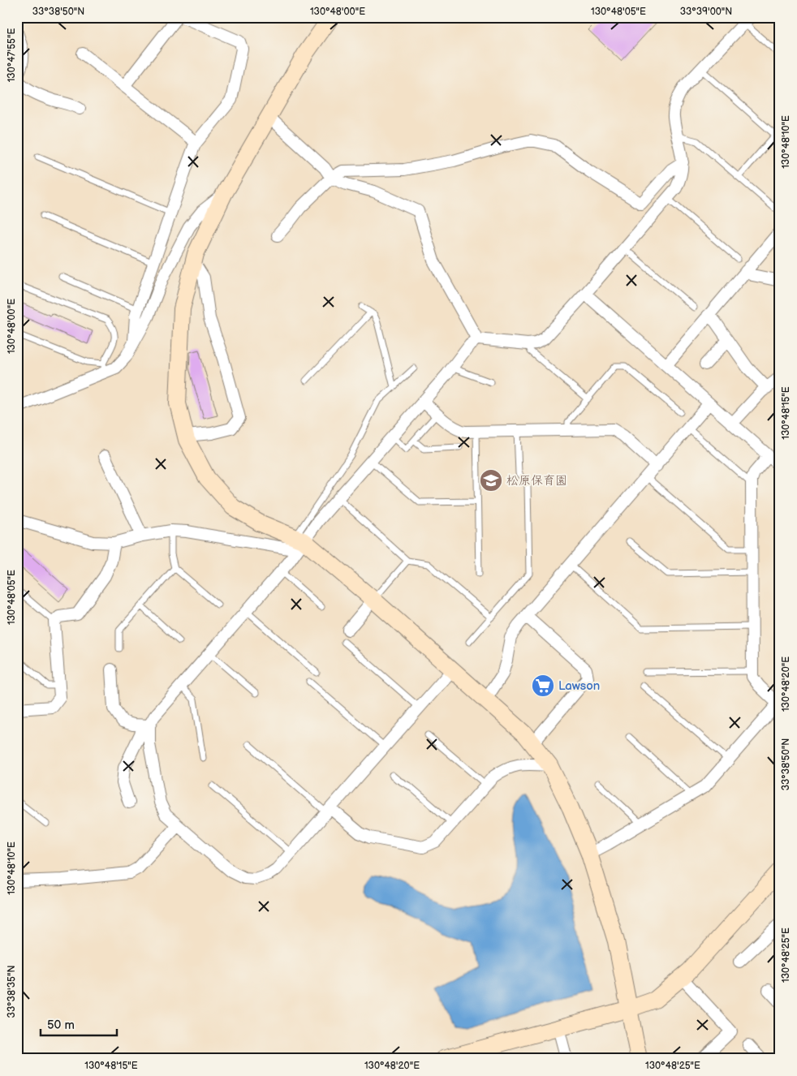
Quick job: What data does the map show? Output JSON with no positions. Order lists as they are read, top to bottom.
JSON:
{
  "places": {
    "school or university": ["松原保育園"],
    "supermarket": ["Lawson"]
  },
  "scale_bar": "50 m",
  "coordinates": [
    "33°38'50\"N",
    "130°48'00\"E",
    "130°48'05\"E",
    "33°39'00\"N",
    "130°47'55\"E",
    "130°48'10\"E",
    "130°48'15\"E",
    "130°48'20\"E",
    "130°48'25\"E",
    "33°38'35\"N"
  ]
}
